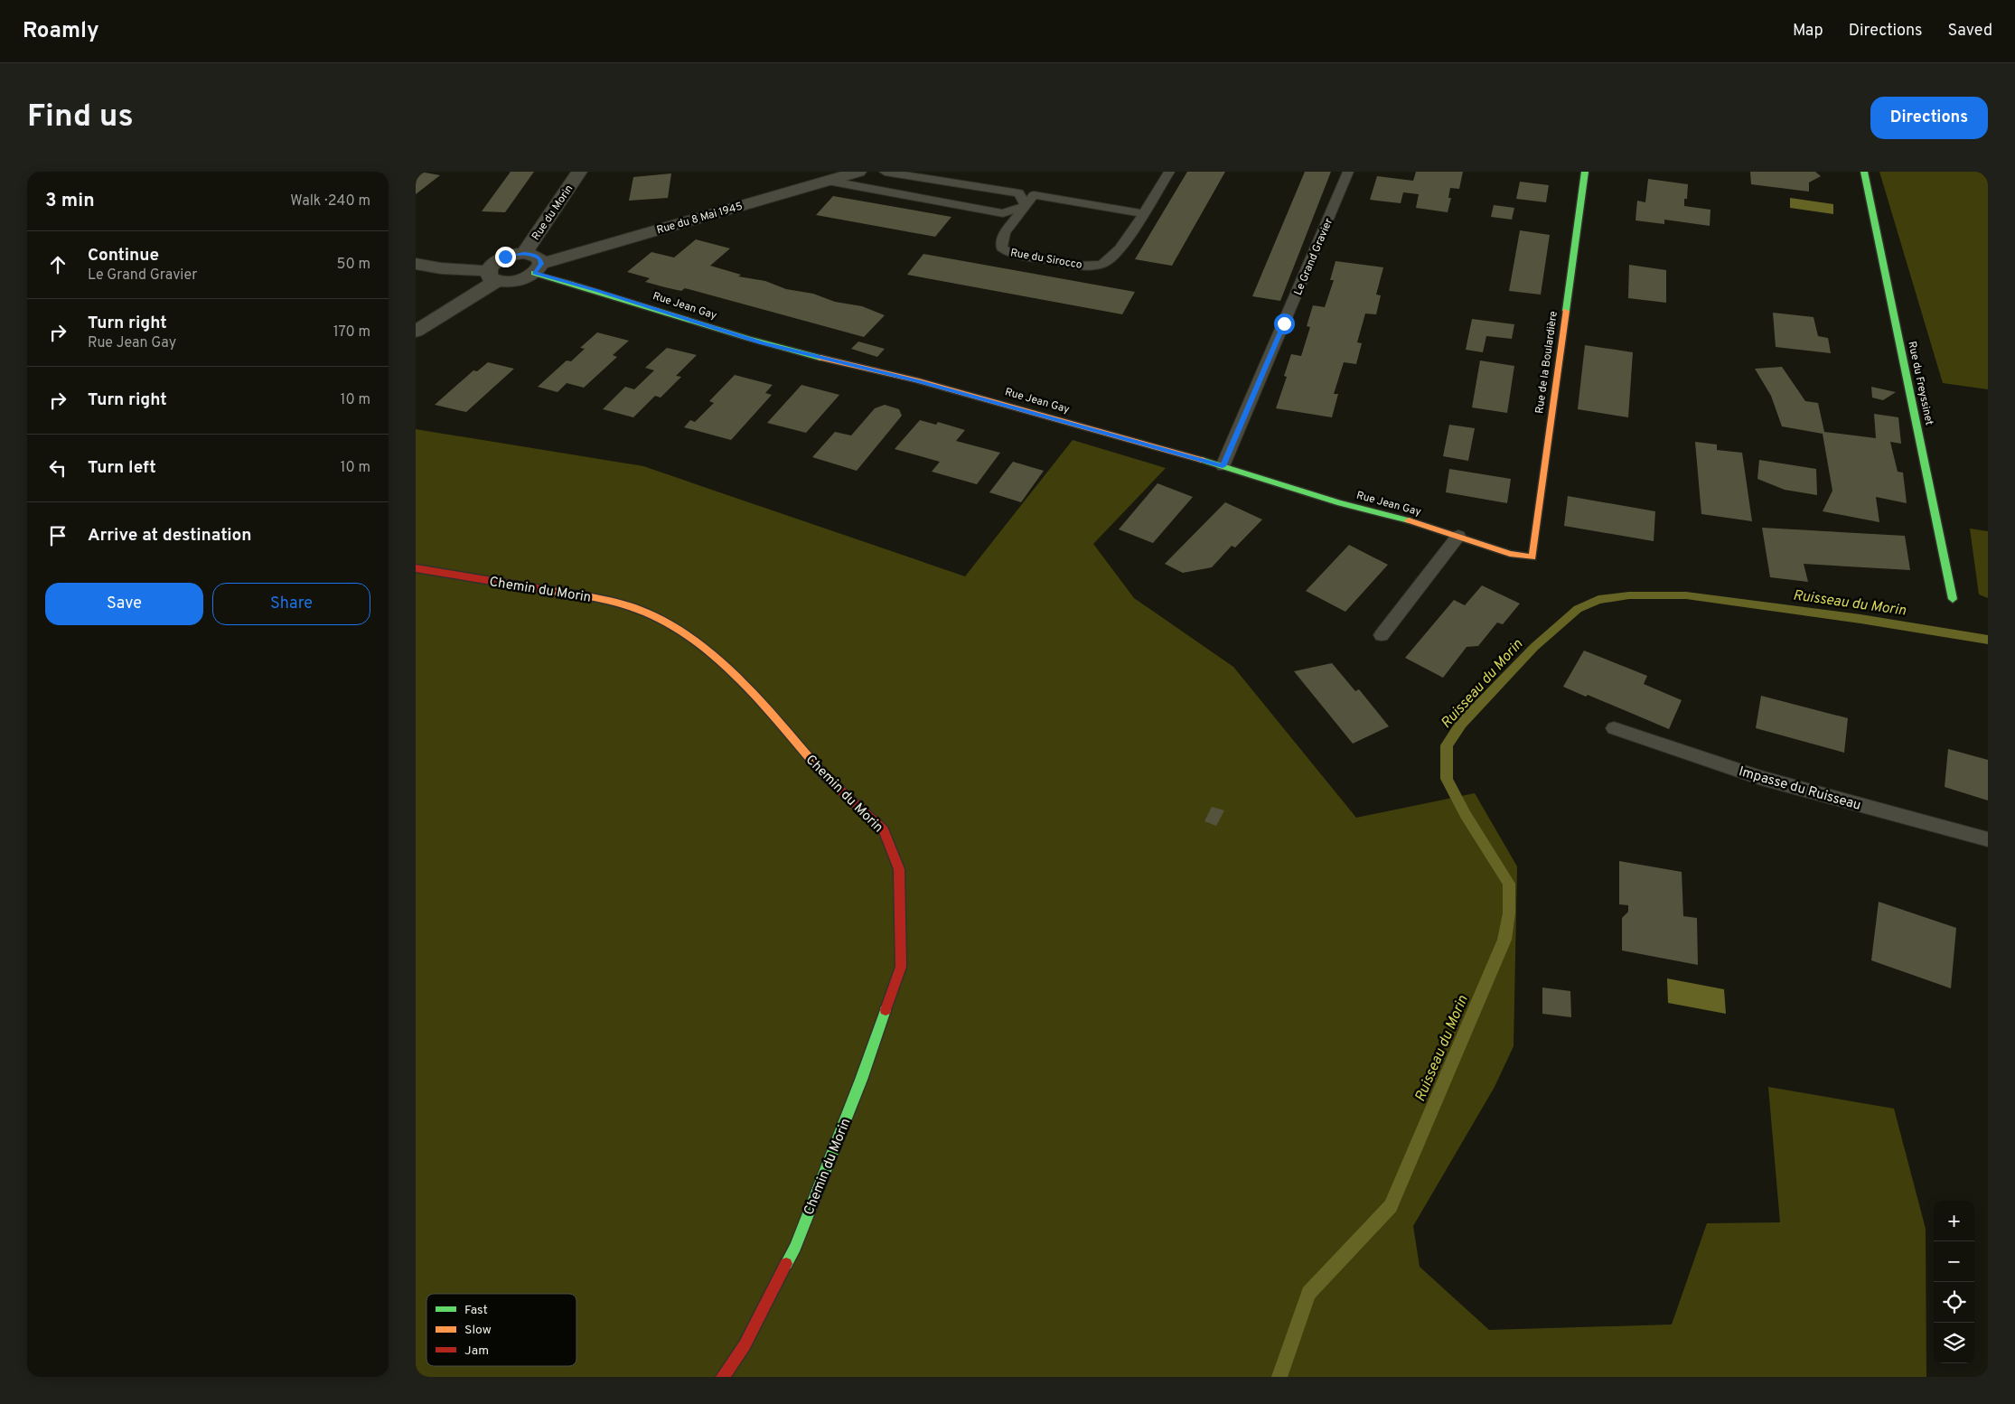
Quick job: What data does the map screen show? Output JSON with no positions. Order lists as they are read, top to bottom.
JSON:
{
  "streets": {
    "street": [
      "Rue du Morin",
      "Rue du 8 Mai 1945",
      "Rue Jean Gay",
      "Rue de la Boulardière",
      "Rue du Freyssinet",
      "Chemin du Morin"
    ],
    "lane": ["Le Grand Gravier", "Rue du Sirocco", "Impasse du Ruisseau"]
  },
  "crossings": [
    ["Rue du 8 Mai 1945", "Rue du Sirocco"],
    ["Rue du 8 Mai 1945", "Rue Jean Gay"],
    ["Le Grand Gravier", "Rue Jean Gay"],
    ["Rue Jean Gay", "Rue de la Boulardière"]
  ],
  "water": ["Ruisseau du Morin"],
  "legend": ["Fast", "Slow", "Jam"],
  "page": {
    "header": "Roamly",
    "nav": ["Map", "Directions", "Saved"],
    "buttons": [
      "Directions",
      ["Save", "Share"]
    ],
    "title": "Find us",
    "heading": ["3 min", "Walk · 240 m"],
    "list": [
      ["Continue", "Le Grand Gravier", "50 m"],
      ["Turn right", "Rue Jean Gay", "170 m"],
      ["Turn right", "10 m"],
      ["Turn left", "10 m"],
      "Arrive at destination"
    ],
    "map_buttons": ["+", "−"]
  }
}
